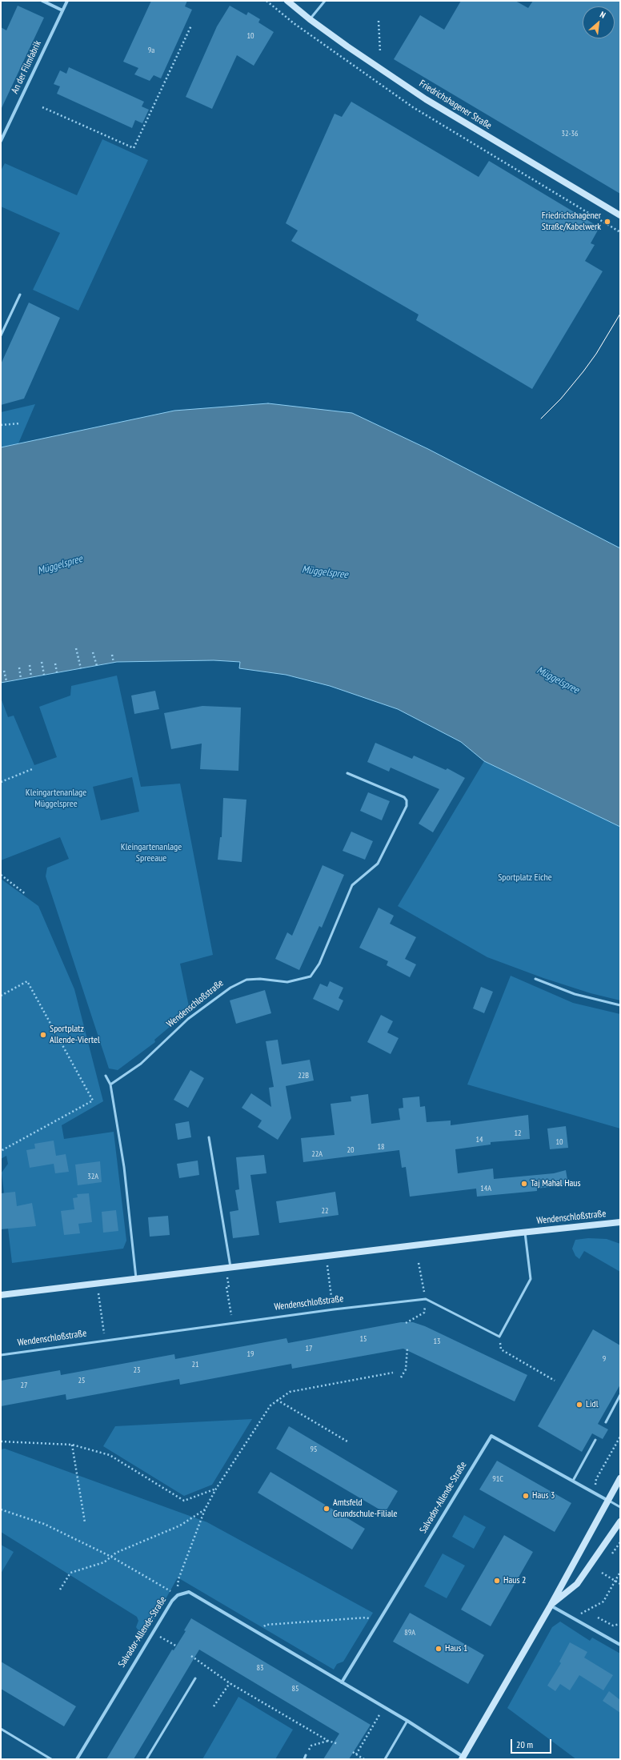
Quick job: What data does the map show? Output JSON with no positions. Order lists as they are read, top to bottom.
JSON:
{
  "streets": {
    "main road": ["Friedrichshagener Straße", "Wendenschloßstraße", "Salvador-Allende-Straße"],
    "street": ["An der Filmfabrik"]
  },
  "water": ["Müggelspree"],
  "parks": ["Kleingartenanlage Müggelspree", "Kleingartenanlage Spreeaue", "Sportplatz Eiche"],
  "places": [
    "Friedrichshagener Straße/Kabelwerk",
    "Sportplatz Allende-Viertel",
    "Taj Mahal Haus",
    "Lidl",
    "Haus 3",
    "Amtsfeld Grundschule-Filiale",
    "Haus 2",
    "Haus 1"
  ],
  "house_numbers": [
    "10",
    "9a",
    "32-36",
    "22B",
    "12",
    "14",
    "10",
    "18",
    "20",
    "22A",
    "32A",
    "14A",
    "22",
    "15",
    "13",
    "17",
    "19",
    "9",
    "21",
    "23",
    "25",
    "27",
    "95",
    "91C",
    "89A",
    "83",
    "85"
  ],
  "scale_bar": "20 m",
  "north": "top right"
}
